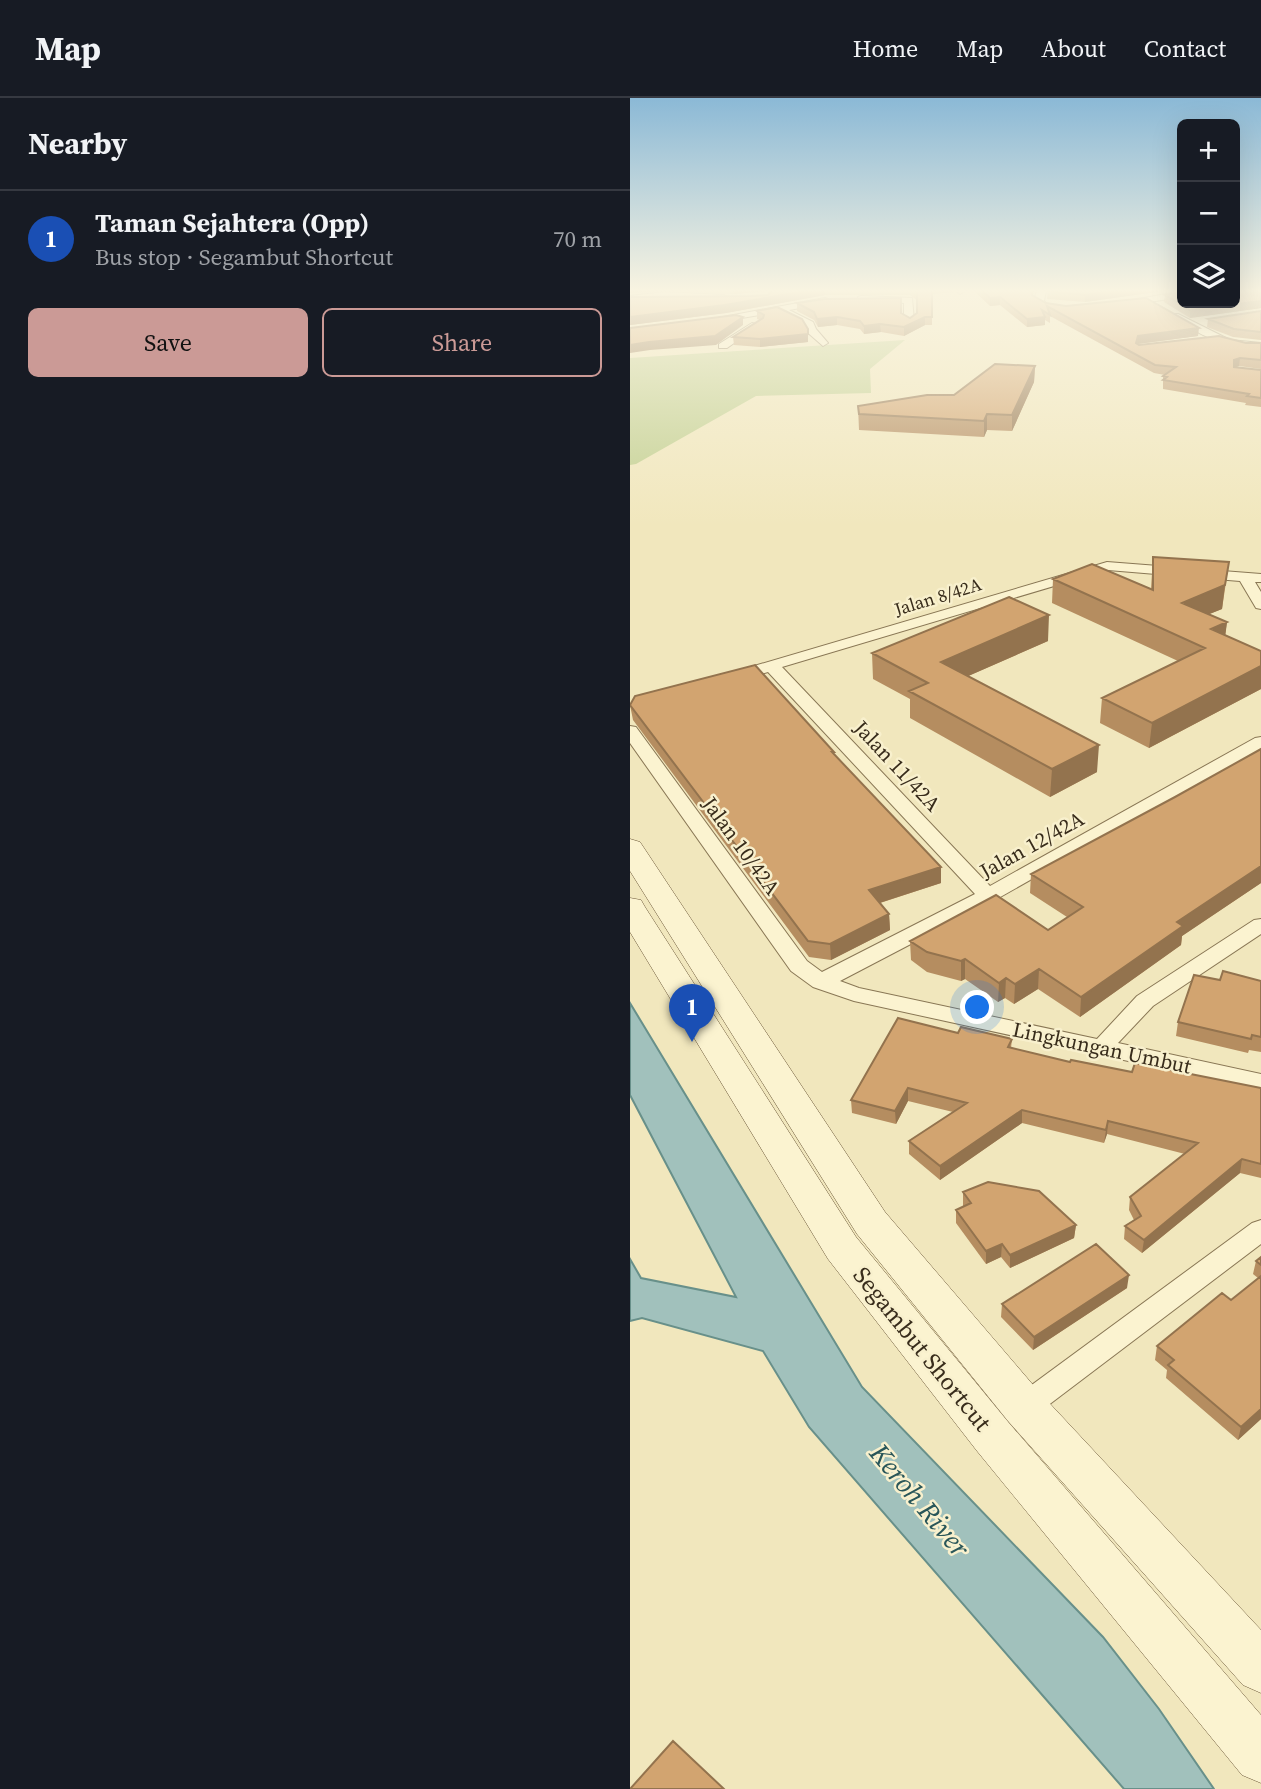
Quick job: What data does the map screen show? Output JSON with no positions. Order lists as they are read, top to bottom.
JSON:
{
  "streets": {
    "main road": ["Segambut Shortcut"],
    "street": [
      "Jalan 8/42A",
      "Jalan 11/42A",
      "Jalan 12/42A",
      "Jalan 10/42A",
      "Lingkungan Umbut"
    ]
  },
  "crossings": [
    ["Jalan 8/42A", "Jalan 11/42A"],
    ["Jalan 11/42A", "Jalan 12/42A"],
    ["Jalan 12/42A", "Jalan 10/42A"],
    ["Jalan 12/42A", "Lingkungan Umbut"],
    ["Jalan 10/42A", "Lingkungan Umbut"]
  ],
  "water": ["Keroh River"],
  "page": {
    "header": "Map",
    "nav": [
      "Home",
      "Map",
      "About",
      "Contact"
    ],
    "heading": "Nearby",
    "map_buttons": ["+", "−"],
    "list": [
      {
        "mark": "1",
        "name": "Taman Sejahtera (Opp)",
        "note": "Bus stop · Segambut Shortcut",
        "value": "70 m"
      }
    ],
    "buttons": ["Save", "Share"],
    "pins": "1"
  }
}
